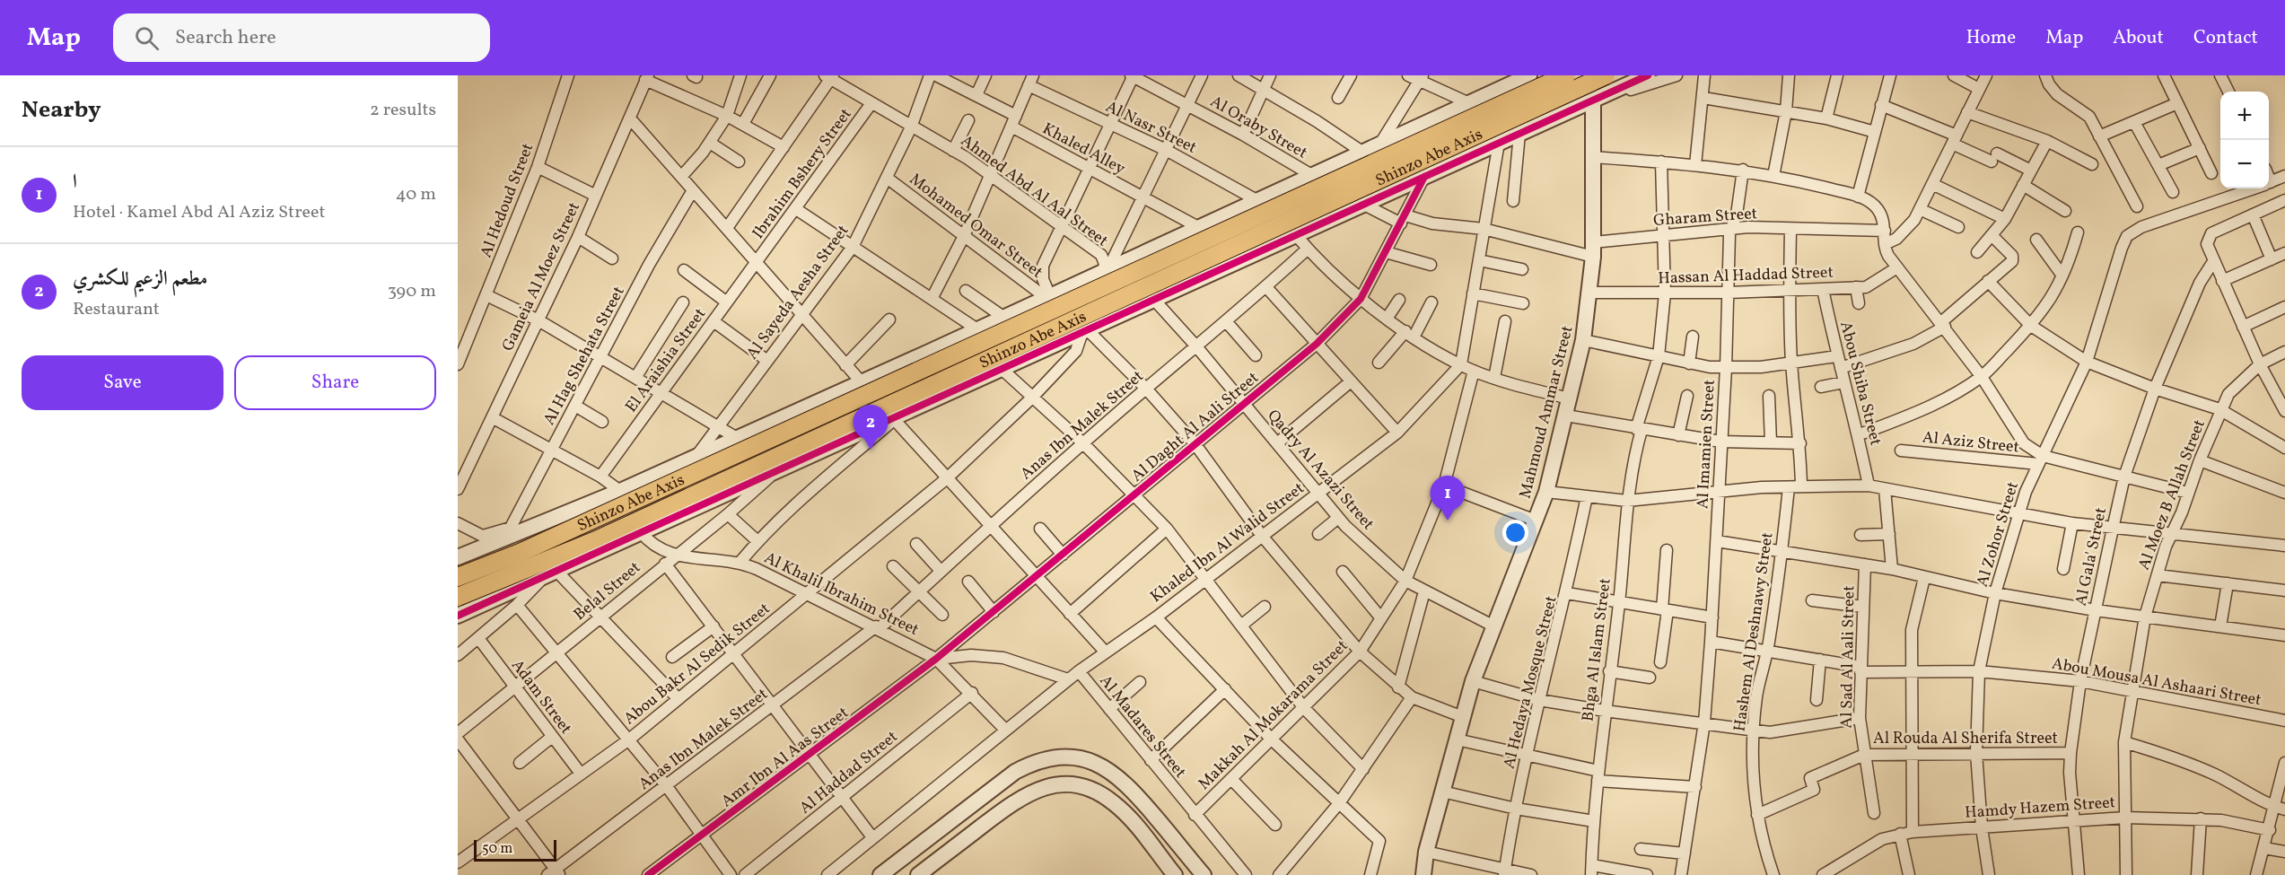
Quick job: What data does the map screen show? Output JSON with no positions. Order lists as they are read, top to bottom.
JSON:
{
  "streets": {
    "main road": ["Shinzo Abe Axis"],
    "street": [
      "Al Nasr Street",
      "Al Oraby Street",
      "Khaled Alley",
      "Ibrahim Bshery Street",
      "Ahmed Abd Al Aal Street",
      "Al Hedoud Street",
      "Gharam Street",
      "Mohamed Omar Street",
      "Hassan Al Haddad Street",
      "Gameia Al Moez Street",
      "Al Sayeda Aesha Street",
      "Al Hag Shehata Street",
      "El Araishia Street",
      "Abou Shiba Street",
      "Mahmoud Ammar Street",
      "Anas Ibn Malek Street",
      "Al Daght Al Aali Street",
      "Al Aziz Street",
      "Al Imamien Street",
      "Qadry Al Azazi Street",
      "Al Moez B Allah Street",
      "Al Zohor Street",
      "Khaled Ibn Al Walid Street",
      "Al Gala' Street",
      "Belal Street",
      "Al Khalil Ibrahim Street",
      "Hashem Al Deshnawy Street",
      "Bhga Al Islam Street",
      "Al Sad Al Aali Street",
      "Abou Bakr Al Sedik Street",
      "Abou Mousa Al Ashaari Street",
      "Al Hedaya Mosque Street",
      "Adam Street",
      "Makkah Al Mokarama Street",
      "Al Madares Street",
      "Al Rouda Al Sherifa Street",
      "Amr Ibn Al Aas Street",
      "Al Haddad Street",
      "Hamdy Hazem Street"
    ]
  },
  "crossings": [
    ["Ibrahim Bshery Street", "Ahmed Abd Al Aal Street"],
    ["Ibrahim Bshery Street", "El Araishia Street"],
    ["Ahmed Abd Al Aal Street", "Al Sayeda Aesha Street"],
    ["Gharam Street", "Mahmoud Ammar Street"],
    ["Gharam Street", "Al Imamien Street"],
    ["Gharam Street", "Bhga Al Islam Street"],
    ["Mohamed Omar Street", "Al Sayeda Aesha Street"],
    ["Hassan Al Haddad Street", "Abou Shiba Street"],
    ["Hassan Al Haddad Street", "Mahmoud Ammar Street"],
    ["Hassan Al Haddad Street", "Al Imamien Street"],
    ["Hassan Al Haddad Street", "Bhga Al Islam Street"],
    ["Mahmoud Ammar Street", "Qadry Al Azazi Street"],
    ["Anas Ibn Malek Street", "Qadry Al Azazi Street"],
    ["Anas Ibn Malek Street", "Al Khalil Ibrahim Street"],
    ["Al Daght Al Aali Street", "Qadry Al Azazi Street"],
    ["Al Daght Al Aali Street", "Al Khalil Ibrahim Street"],
    ["Al Daght Al Aali Street", "Amr Ibn Al Aas Street"],
    ["Al Aziz Street", "Al Moez B Allah Street"],
    ["Al Aziz Street", "Al Zohor Street"],
    ["Al Aziz Street", "Al Gala' Street"],
    ["Al Imamien Street", "Abou Mousa Al Ashaari Street"],
    ["Qadry Al Azazi Street", "Khaled Ibn Al Walid Street"],
    ["Qadry Al Azazi Street", "Makkah Al Mokarama Street"],
    ["Al Moez B Allah Street", "Abou Mousa Al Ashaari Street"],
    ["Al Moez B Allah Street", "Hamdy Hazem Street"],
    ["Al Zohor Street", "Abou Mousa Al Ashaari Street"],
    ["Al Zohor Street", "Al Rouda Al Sherifa Street"],
    ["Al Zohor Street", "Hamdy Hazem Street"],
    ["Khaled Ibn Al Walid Street", "Al Khalil Ibrahim Street"],
    ["Khaled Ibn Al Walid Street", "Al Madares Street"],
    ["Al Gala' Street", "Abou Mousa Al Ashaari Street"],
    ["Al Gala' Street", "Al Rouda Al Sherifa Street"],
    ["Al Gala' Street", "Hamdy Hazem Street"],
    ["Belal Street", "Al Khalil Ibrahim Street"],
    ["Belal Street", "Adam Street"],
    ["Al Khalil Ibrahim Street", "Abou Bakr Al Sedik Street"],
    ["Al Khalil Ibrahim Street", "Amr Ibn Al Aas Street"],
    ["Al Khalil Ibrahim Street", "Al Haddad Street"],
    ["Hashem Al Deshnawy Street", "Abou Mousa Al Ashaari Street"],
    ["Hashem Al Deshnawy Street", "Al Rouda Al Sherifa Street"],
    ["Al Sad Al Aali Street", "Abou Mousa Al Ashaari Street"],
    ["Al Sad Al Aali Street", "Al Rouda Al Sherifa Street"],
    ["Abou Bakr Al Sedik Street", "Adam Street"],
    ["Makkah Al Mokarama Street", "Al Madares Street"]
  ],
  "scale_bar": "50 m",
  "page": {
    "header": "Map",
    "search": "Search here",
    "nav": [
      "Home",
      "Map",
      "About",
      "Contact"
    ],
    "heading": ["Nearby", "2 results"],
    "map_buttons": ["+", "−"],
    "list": [
      {
        "mark": "1",
        "name": "ا",
        "note": "Hotel · Kamel Abd Al Aziz Street",
        "value": "40 m"
      },
      {
        "mark": "2",
        "name": "مطعم الزعيم للكشري",
        "note": "Restaurant",
        "value": "390 m"
      }
    ],
    "buttons": ["Save", "Share"],
    "pins": ["2", "1"],
    "scale": "50 m"
  }
}
